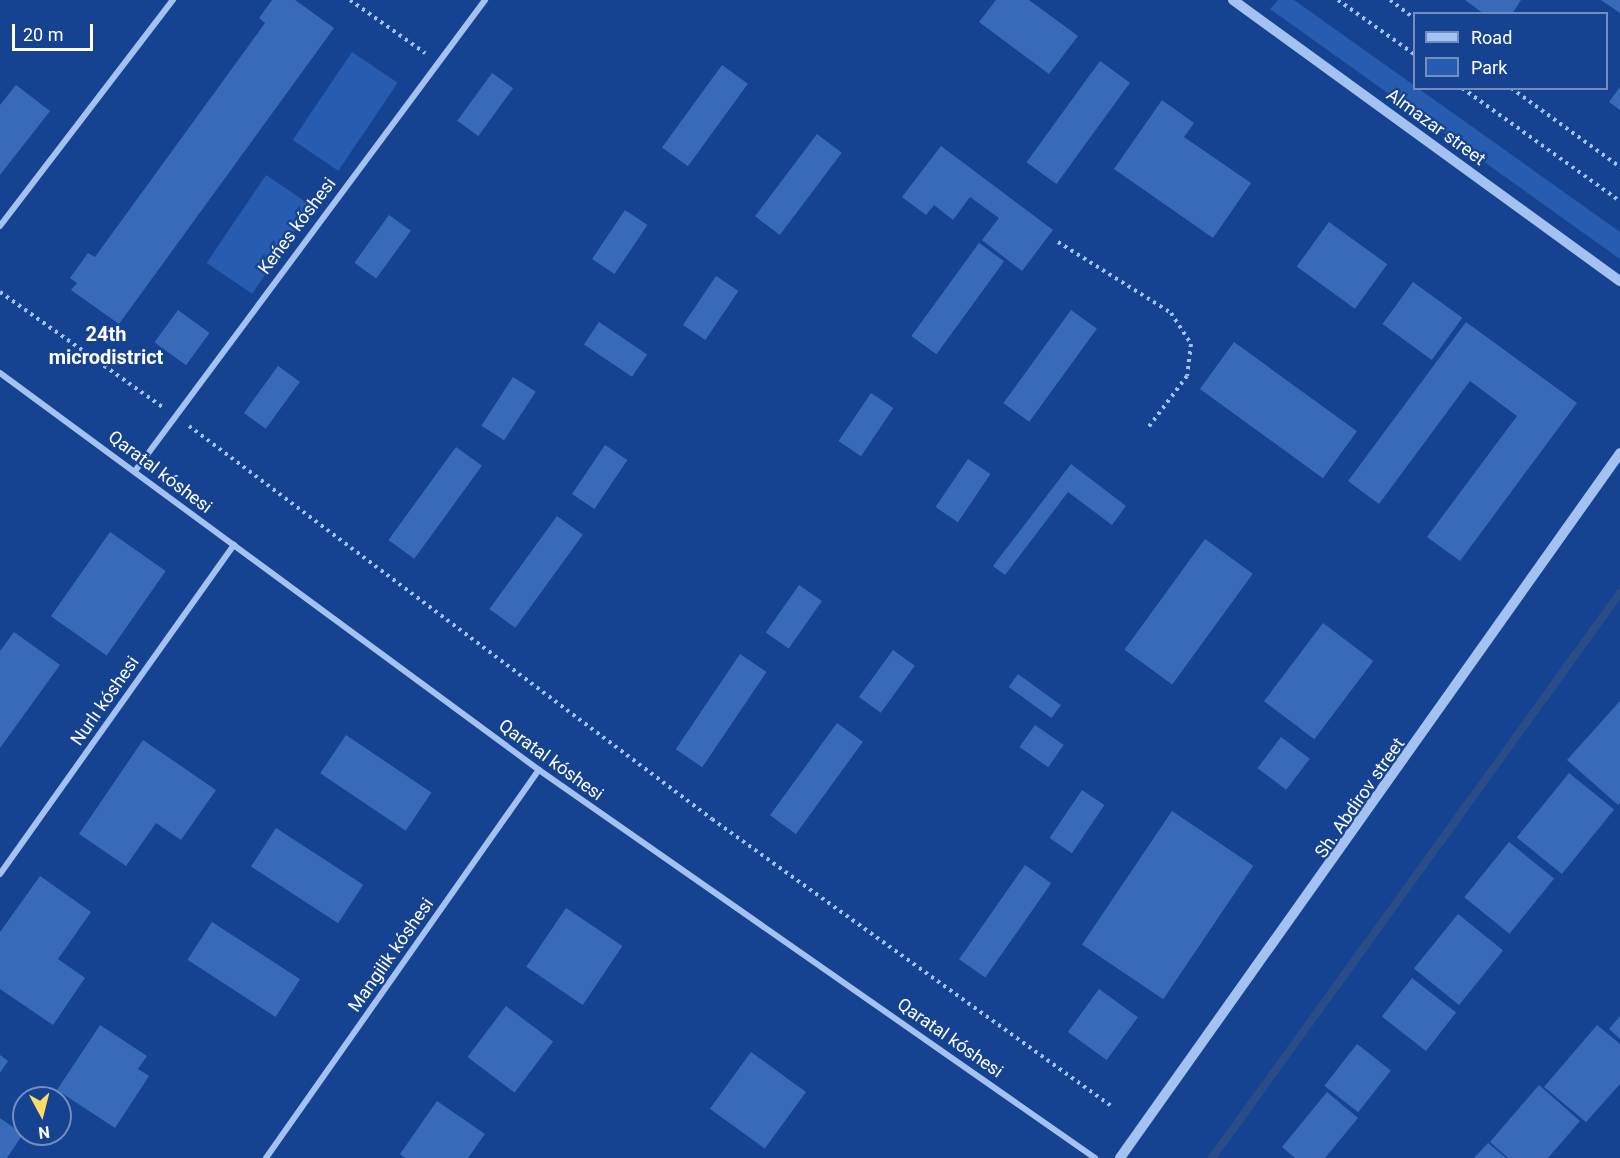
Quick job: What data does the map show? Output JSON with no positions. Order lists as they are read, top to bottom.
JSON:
{
  "streets": {
    "street": [
      "Almazar street",
      "Keńes kóshesi",
      "Qaratal kóshesi",
      "Nurlı kóshesi",
      "Sh. Abdirov street",
      "Mangilik kóshesi"
    ]
  },
  "crossings": [
    ["Keńes kóshesi", "Qaratal kóshesi"],
    ["Qaratal kóshesi", "Nurlı kóshesi"],
    ["Qaratal kóshesi", "Mangilik kóshesi"]
  ],
  "districts": ["24th microdistrict"],
  "legend": ["Road", "Park"],
  "scale_bar": "20 m",
  "north": "bottom"
}
